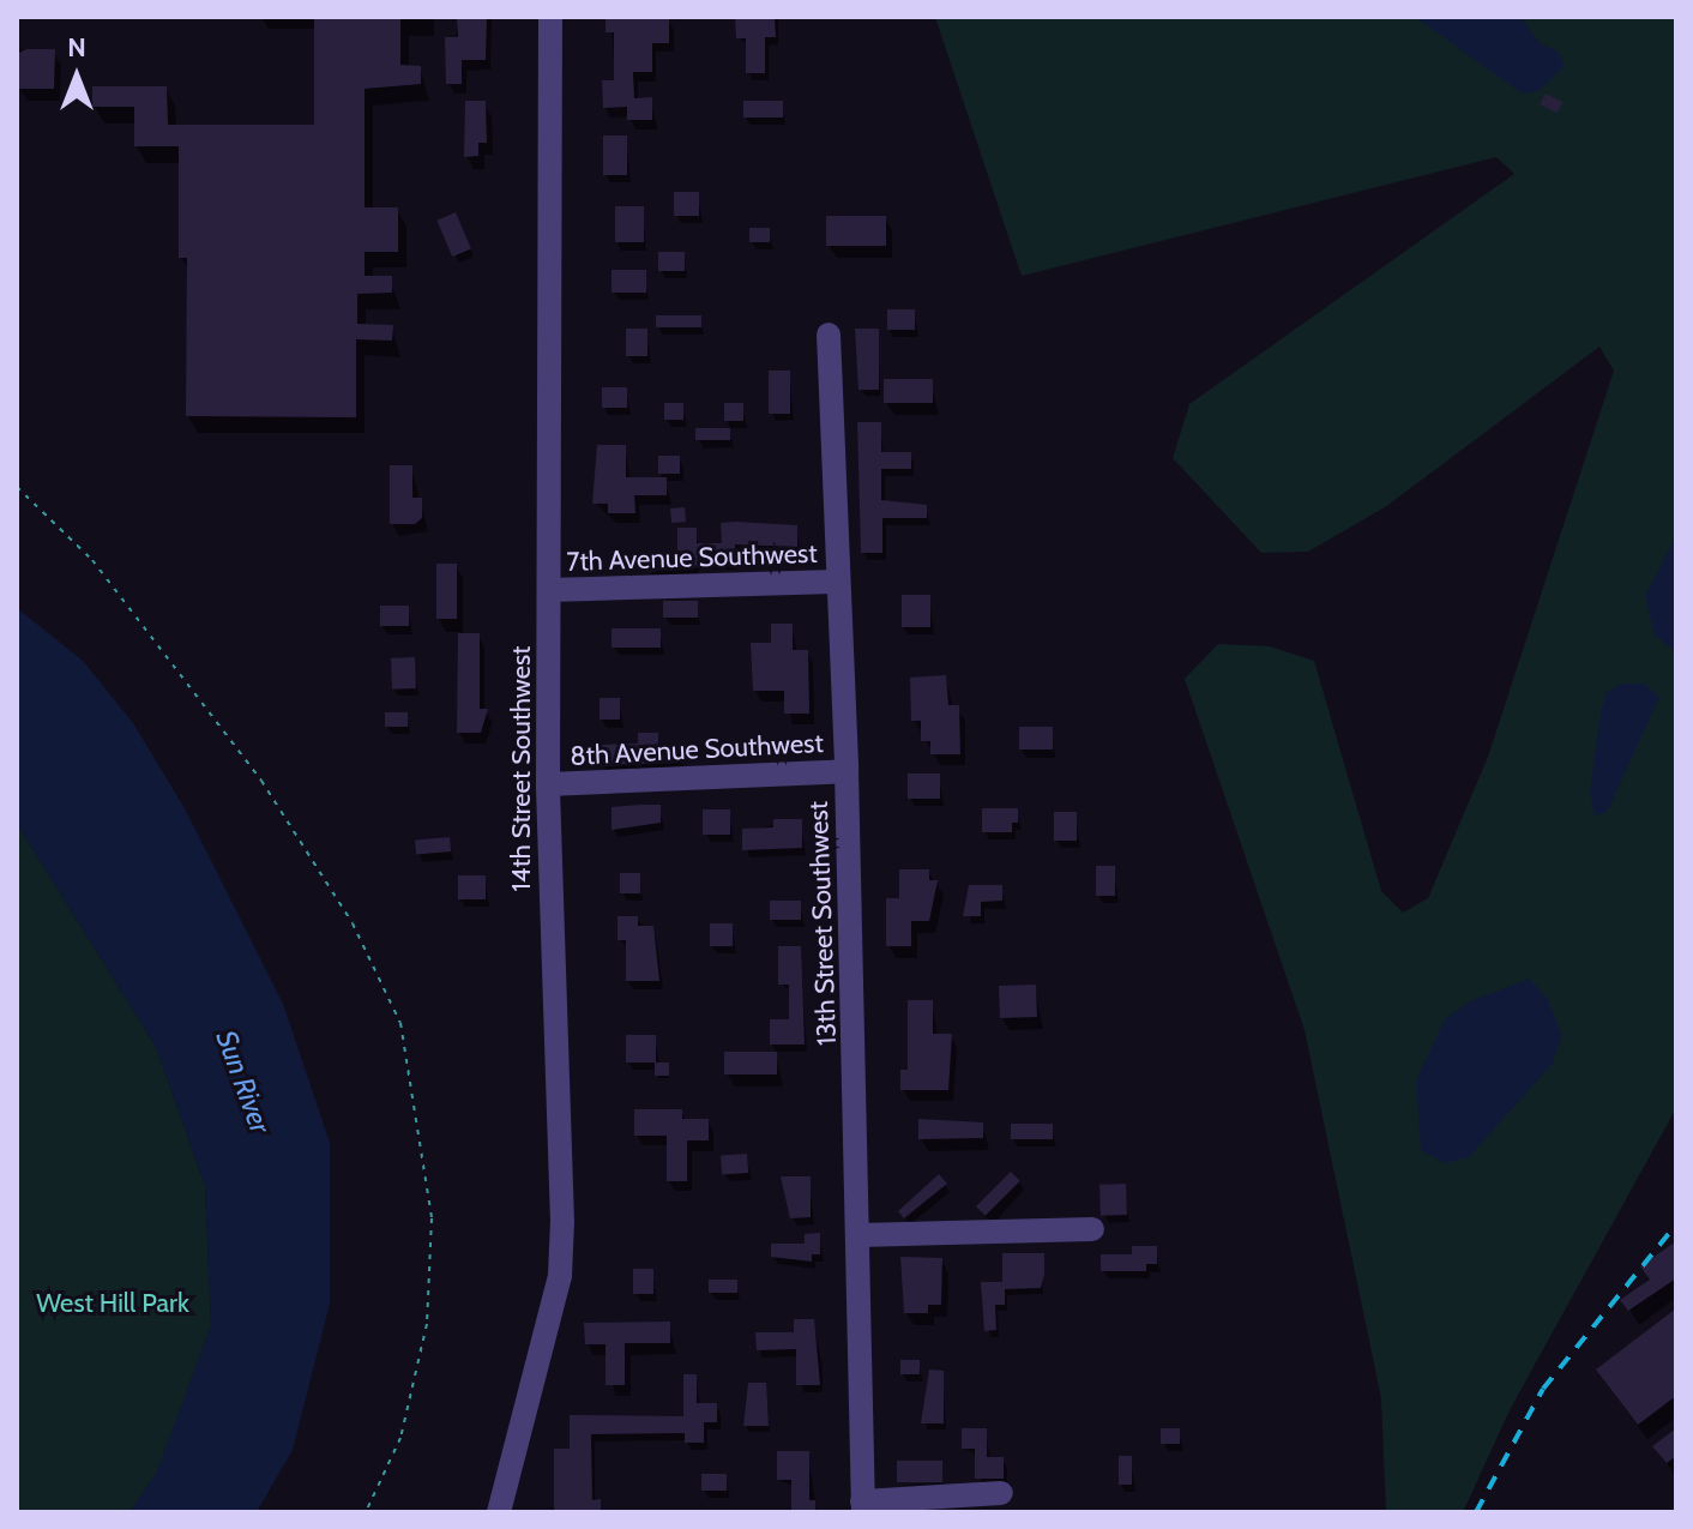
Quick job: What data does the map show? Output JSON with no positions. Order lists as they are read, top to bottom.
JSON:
{
  "streets": {
    "street": [
      "7th Avenue Southwest",
      "8th Avenue Southwest",
      "14th Street Southwest",
      "13th Street Southwest"
    ]
  },
  "crossings": [
    ["7th Avenue Southwest", "14th Street Southwest"],
    ["7th Avenue Southwest", "13th Street Southwest"],
    ["8th Avenue Southwest", "14th Street Southwest"],
    ["8th Avenue Southwest", "13th Street Southwest"]
  ],
  "water": ["Sun River"],
  "parks": ["West Hill Park"],
  "north": "top"
}
